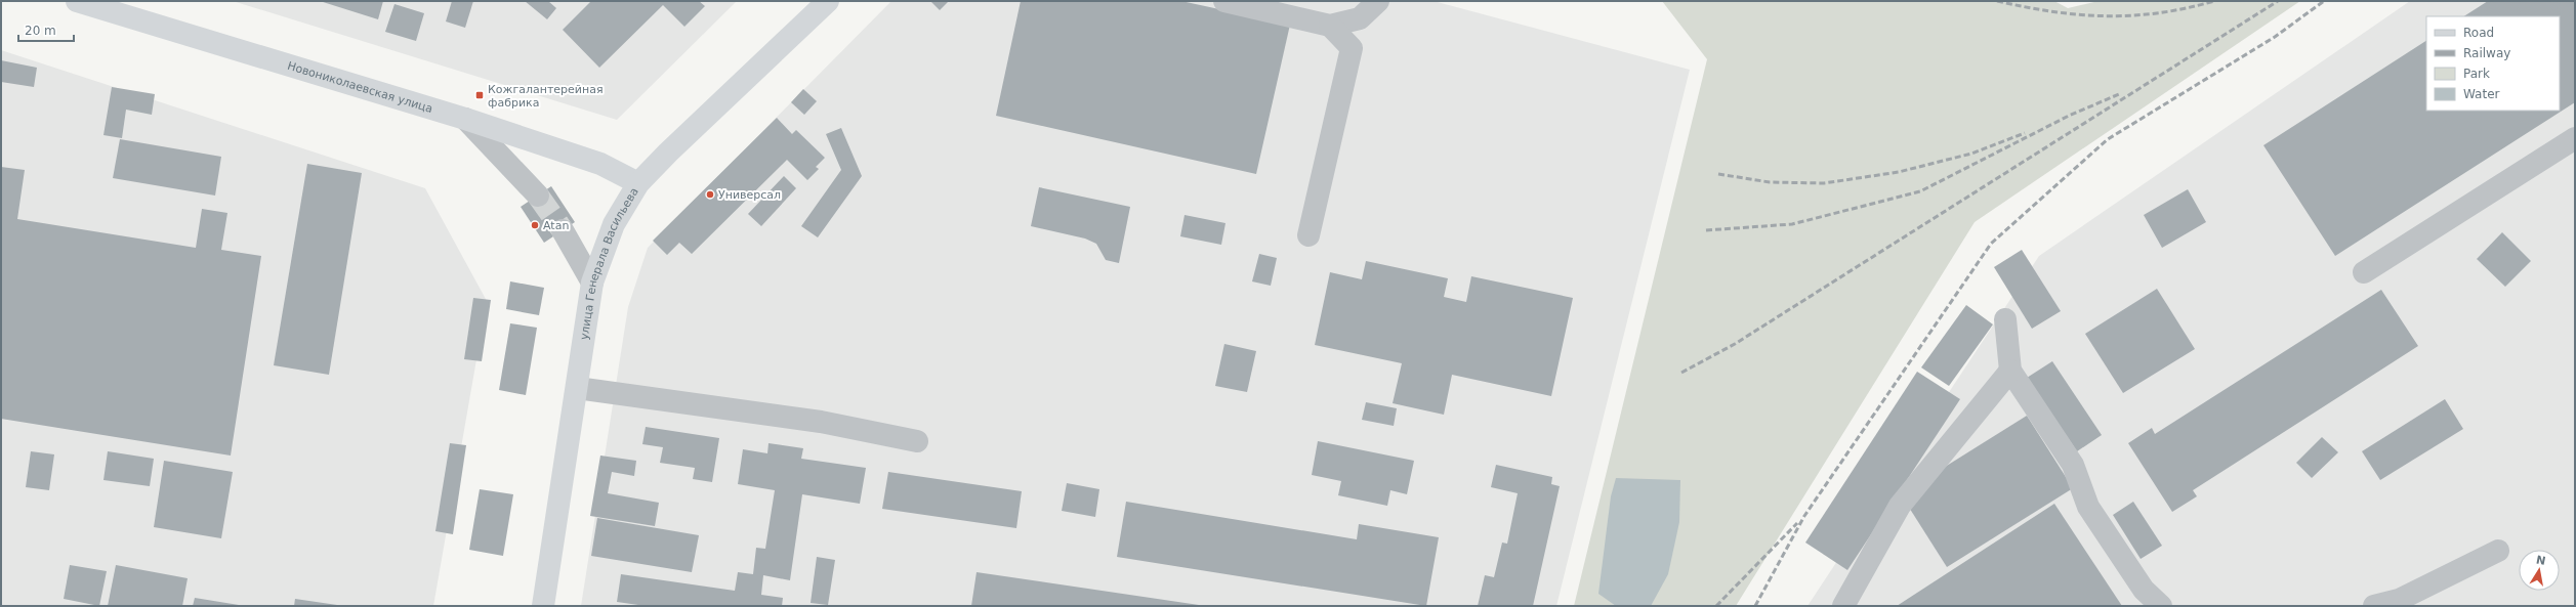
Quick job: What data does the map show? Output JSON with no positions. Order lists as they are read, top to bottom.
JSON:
{
  "streets": {
    "main road": ["Новониколаевская улица", "улица Генерала Васильева"]
  },
  "crossings": [
    ["Новониколаевская улица", "улица Генерала Васильева"]
  ],
  "places": {
    "transit": ["Кожгалантерейная фабрика"],
    "other": ["Универсал", "Atan"]
  },
  "legend": [
    "Road",
    "Railway",
    "Park",
    "Water"
  ],
  "scale_bar": "20 m",
  "north": "top"
}
